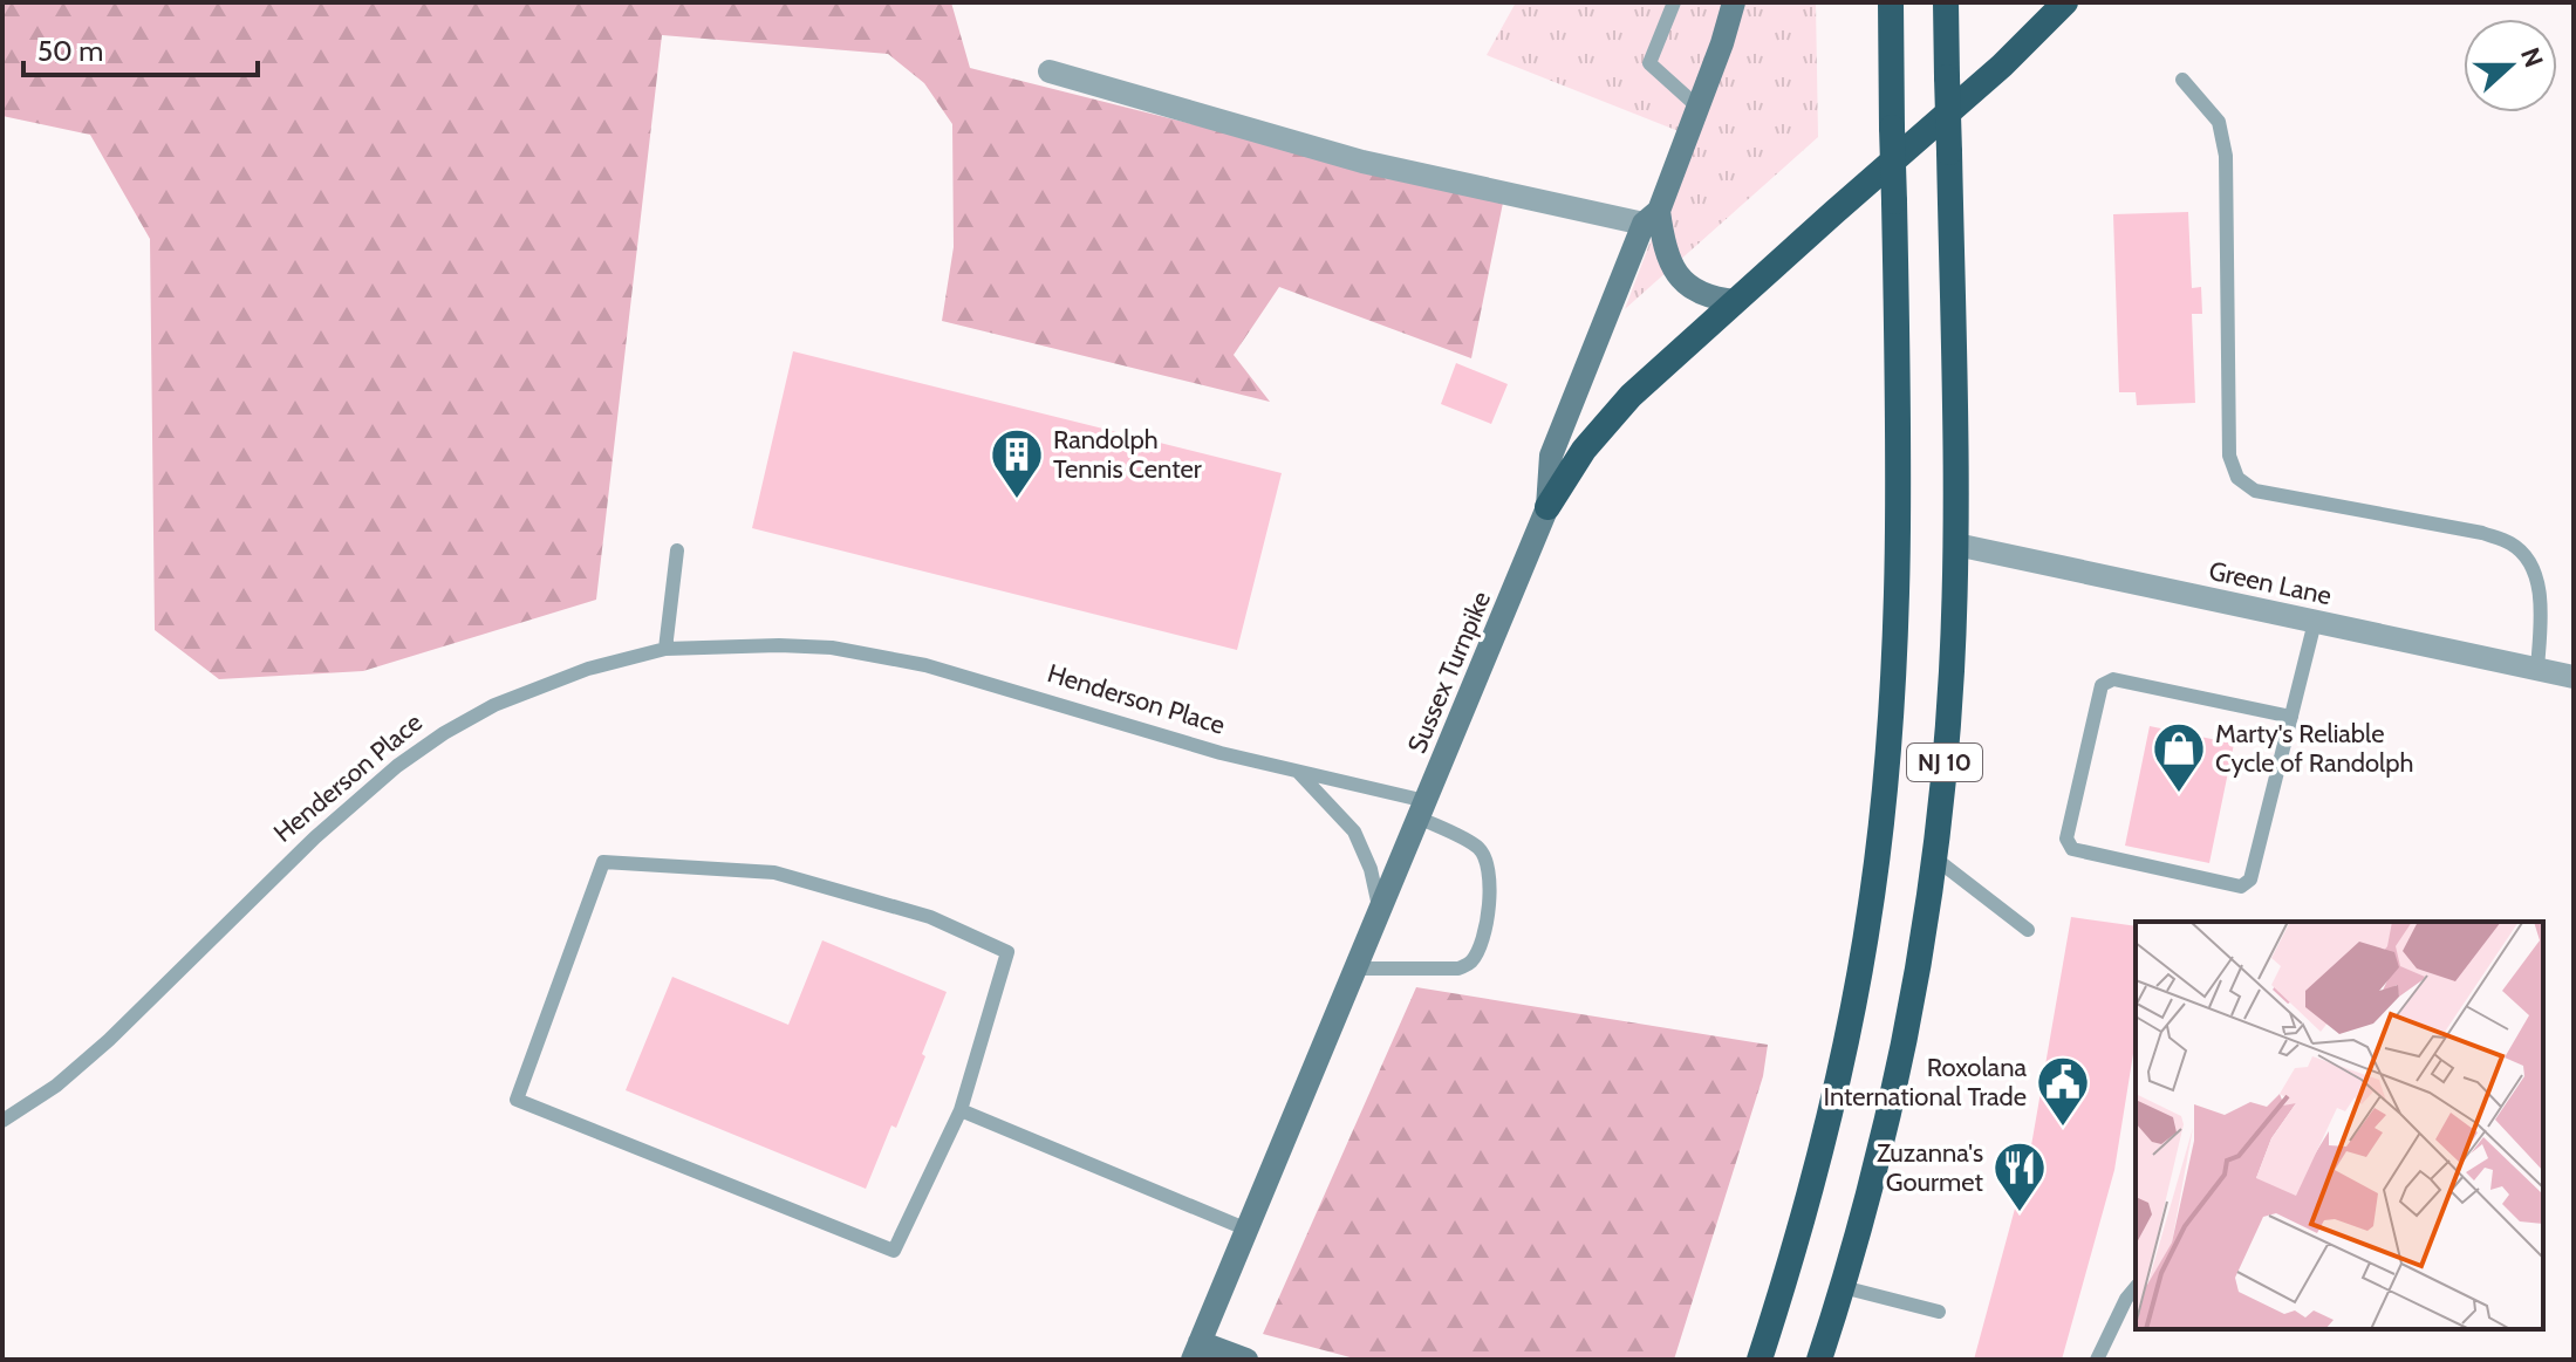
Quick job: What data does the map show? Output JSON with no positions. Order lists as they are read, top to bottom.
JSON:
{
  "streets": {
    "highway": ["NJ 10"],
    "main road": ["Sussex Turnpike"],
    "street": ["Green Lane"],
    "lane": ["Henderson Place"]
  },
  "crossings": [
    ["Green Lane", "NJ 10"],
    ["Sussex Turnpike", "Henderson Place"]
  ],
  "places": {
    "building": ["Randolph Tennis Center"],
    "shop": ["Marty's Reliable Cycle of Randolph"],
    "public building": ["Roxolana International Trade"],
    "restaurant": ["Zuzanna's Gourmet"]
  },
  "scale_bar": "50 m",
  "north": "right"
}
